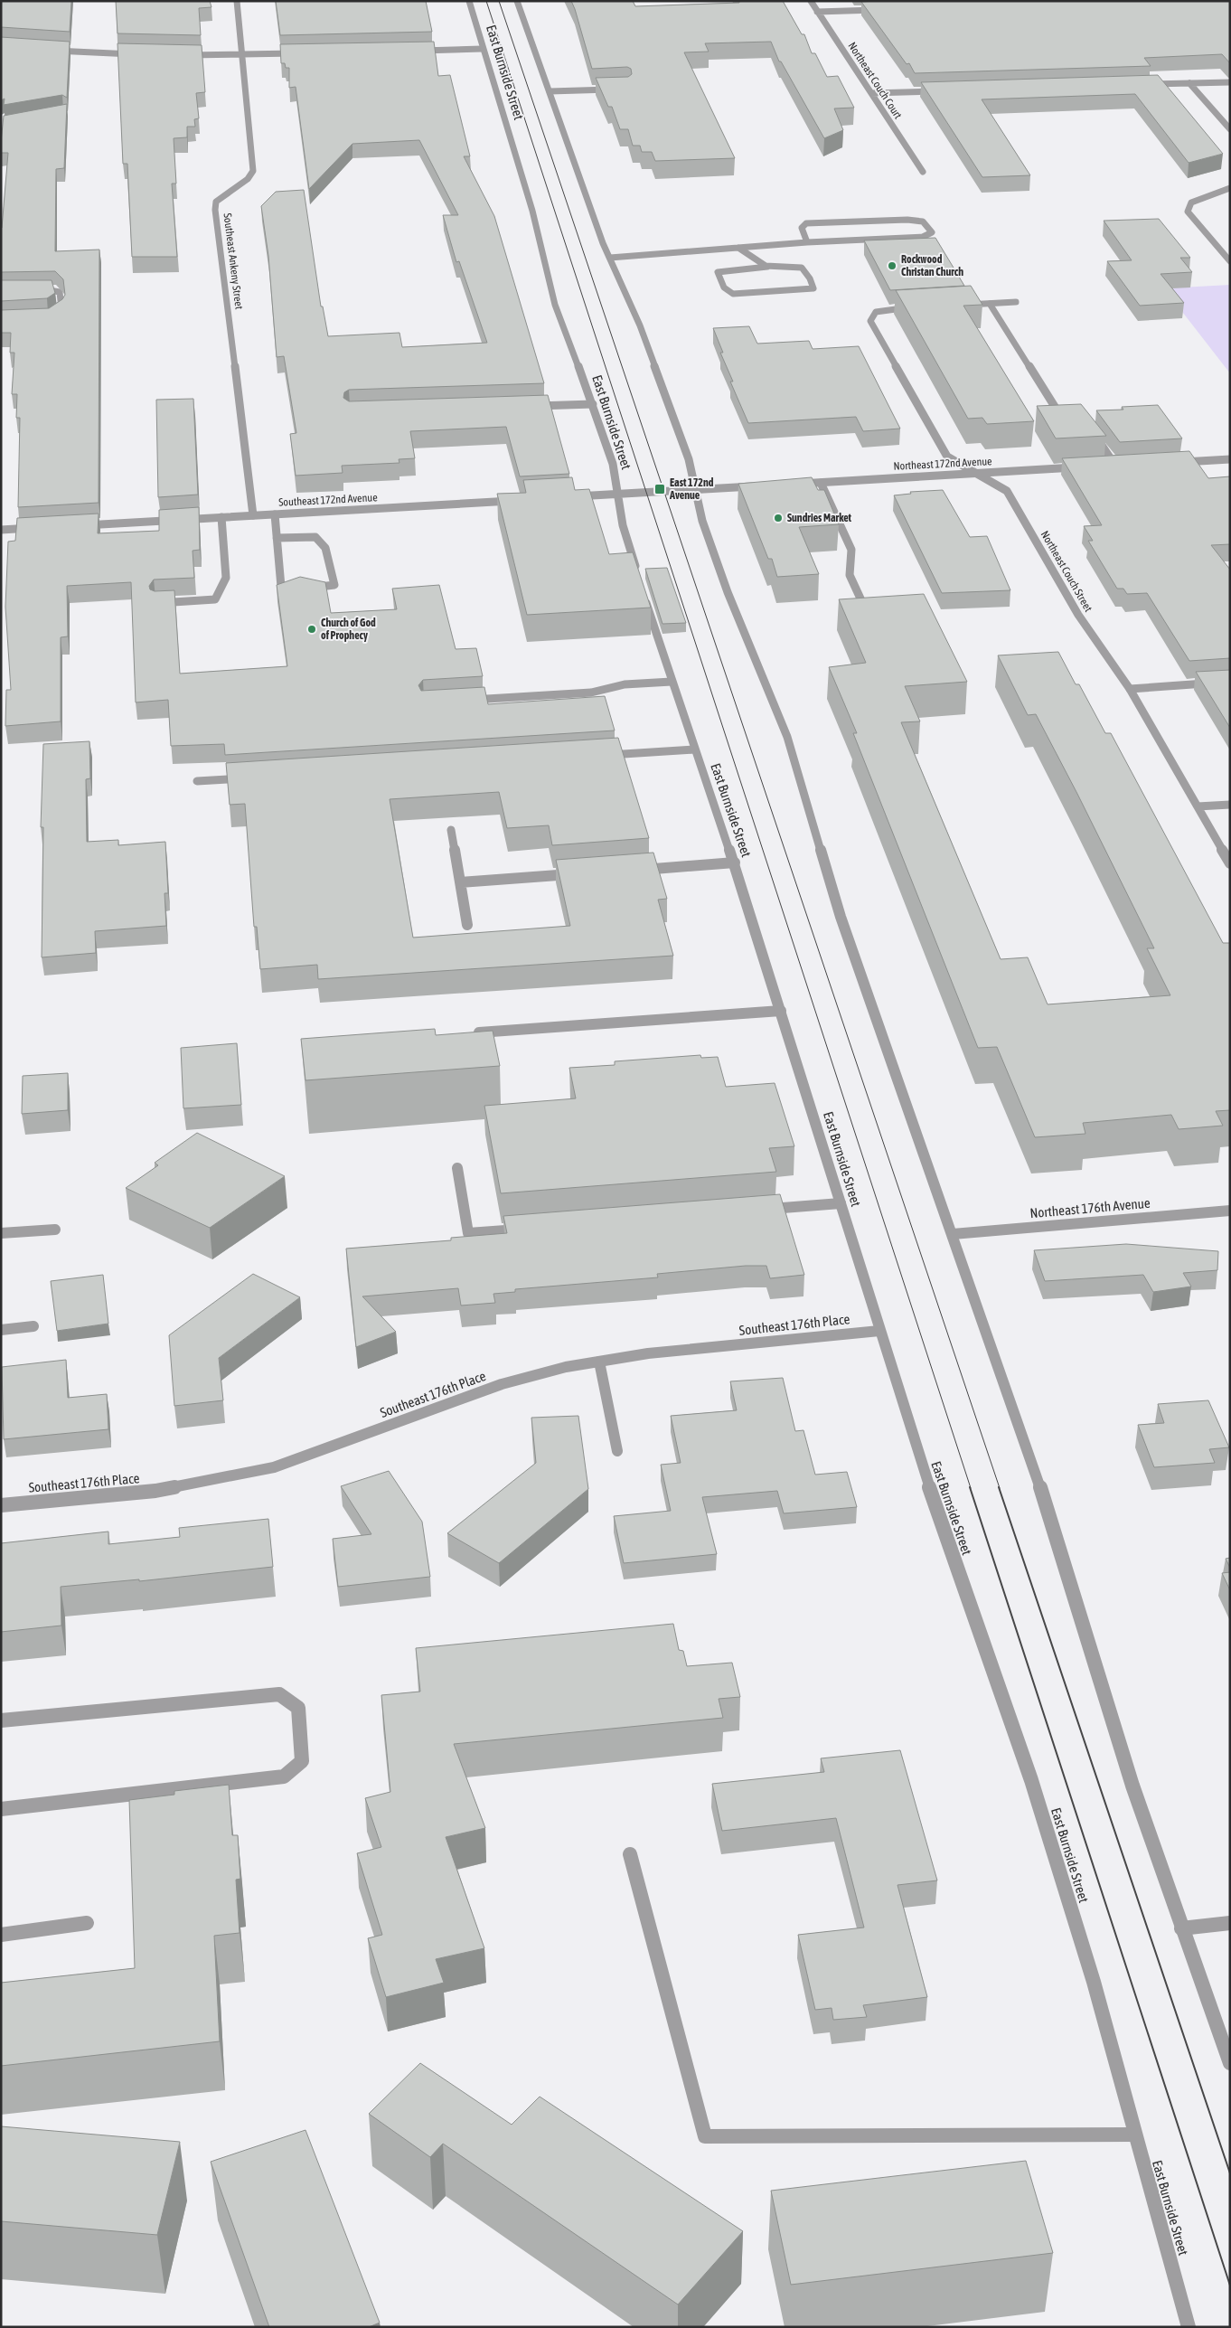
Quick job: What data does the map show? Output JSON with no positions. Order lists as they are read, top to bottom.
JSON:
{
  "streets": {
    "street": [
      "East Burnside Street",
      "Northeast Couch Court",
      "Southeast Ankeny Street",
      "Northeast 172nd Avenue",
      "Southeast 172nd Avenue",
      "Northeast Couch Street",
      "Northeast 176th Avenue",
      "Southeast 176th Place"
    ]
  },
  "crossings": [
    ["East Burnside Street", "Southeast 176th Place"],
    ["Southeast Ankeny Street", "Southeast 172nd Avenue"],
    ["Northeast 172nd Avenue", "Northeast Couch Street"]
  ],
  "places": {
    "other": ["Rockwood Christan Church", "Sundries Market", "Church of God of Prophecy"],
    "transit": ["East 172nd Avenue"]
  }
}
